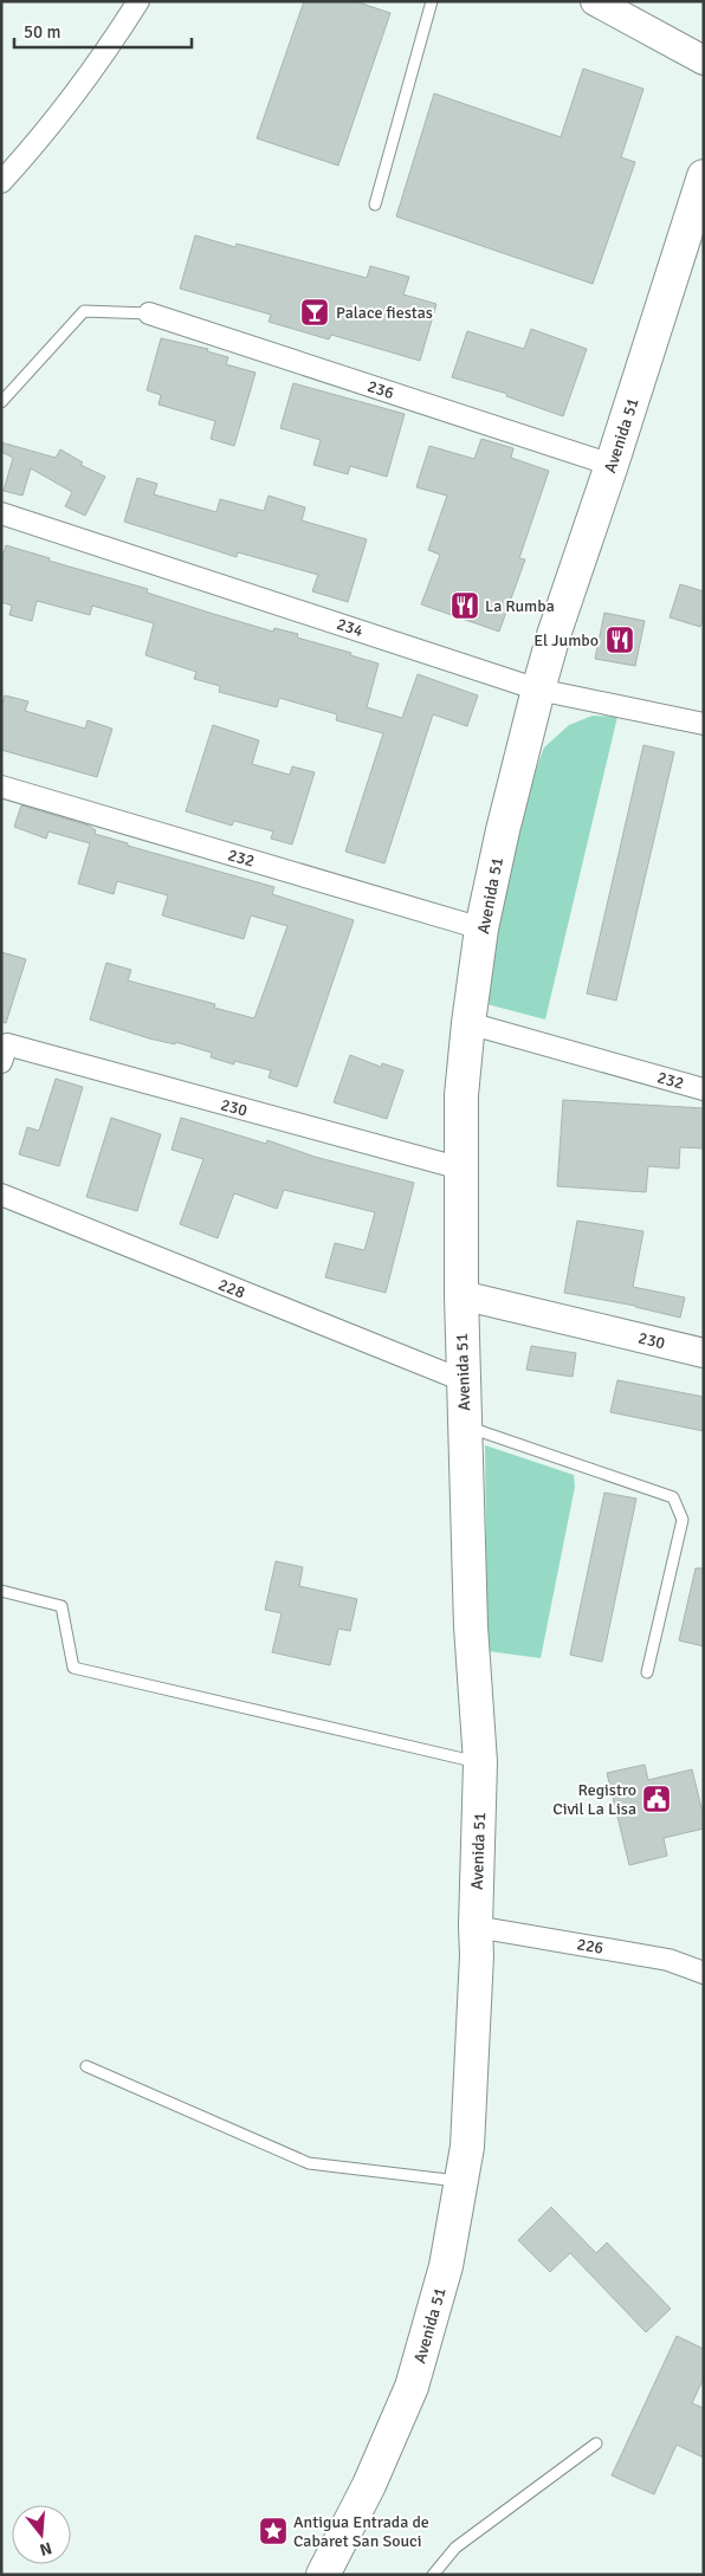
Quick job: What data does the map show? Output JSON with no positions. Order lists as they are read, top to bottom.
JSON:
{
  "streets": {
    "main road": ["Avenida 51"],
    "street": [
      "236",
      "234",
      "232",
      "230",
      "228",
      "226"
    ]
  },
  "crossings": [
    ["236", "Avenida 51"],
    ["Avenida 51", "234"],
    ["Avenida 51", "232"],
    ["Avenida 51", "230"],
    ["Avenida 51", "228"],
    ["Avenida 51", "226"]
  ],
  "places": {
    "bar": ["Palace fiestas"],
    "restaurant": ["La Rumba", "El Jumbo"],
    "public building": ["Registro Civil La Lisa"],
    "place": ["Antigua Entrada de Cabaret San Souci"]
  },
  "scale_bar": "50 m",
  "north": "bottom"
}
